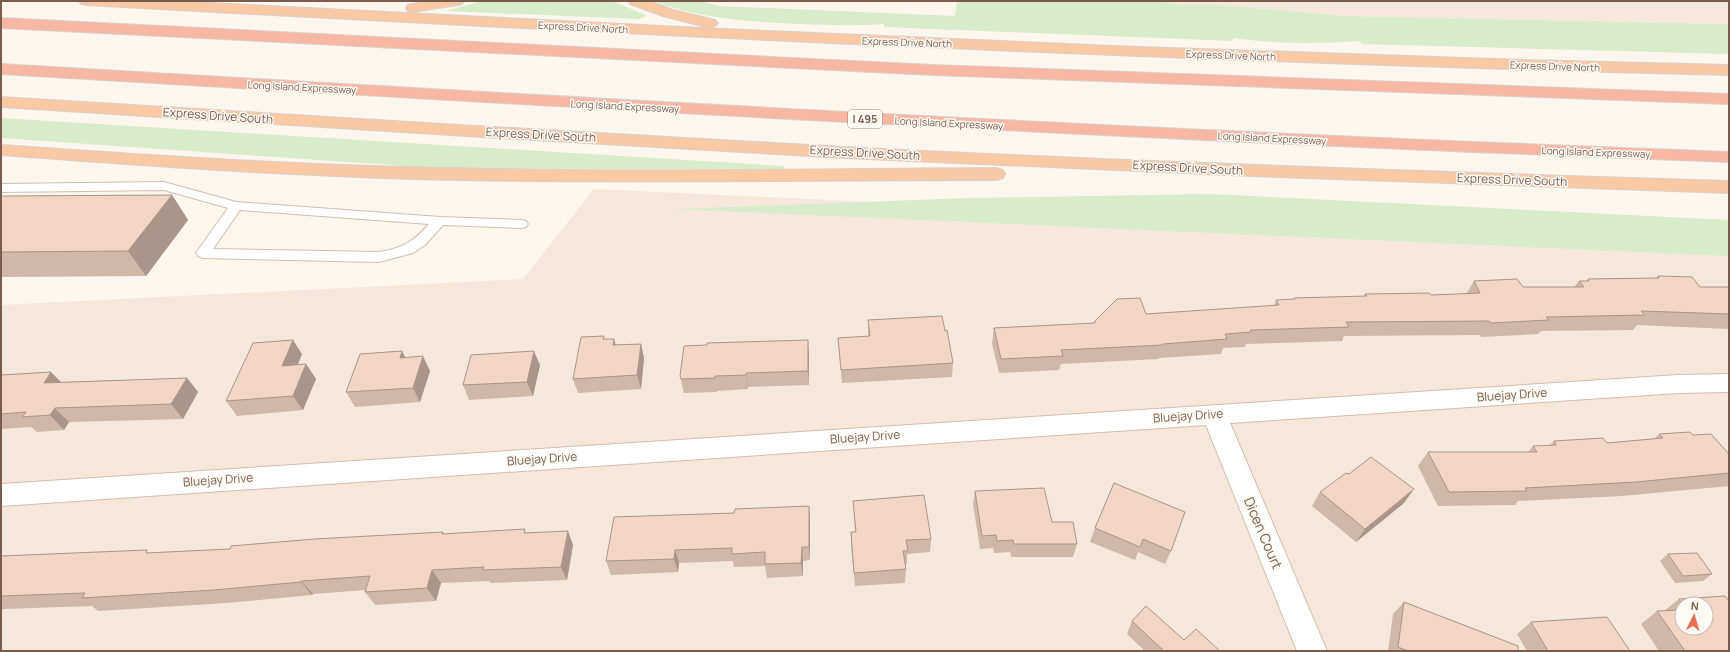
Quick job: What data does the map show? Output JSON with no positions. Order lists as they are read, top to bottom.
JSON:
{
  "streets": {
    "highway": [
      "Express Drive North",
      "Long Island Expressway",
      "Express Drive South",
      "I 495"
    ],
    "street": ["Bluejay Drive", "Dicen Court"]
  },
  "crossings": [
    ["Bluejay Drive", "Dicen Court"]
  ],
  "north": "top"
}
